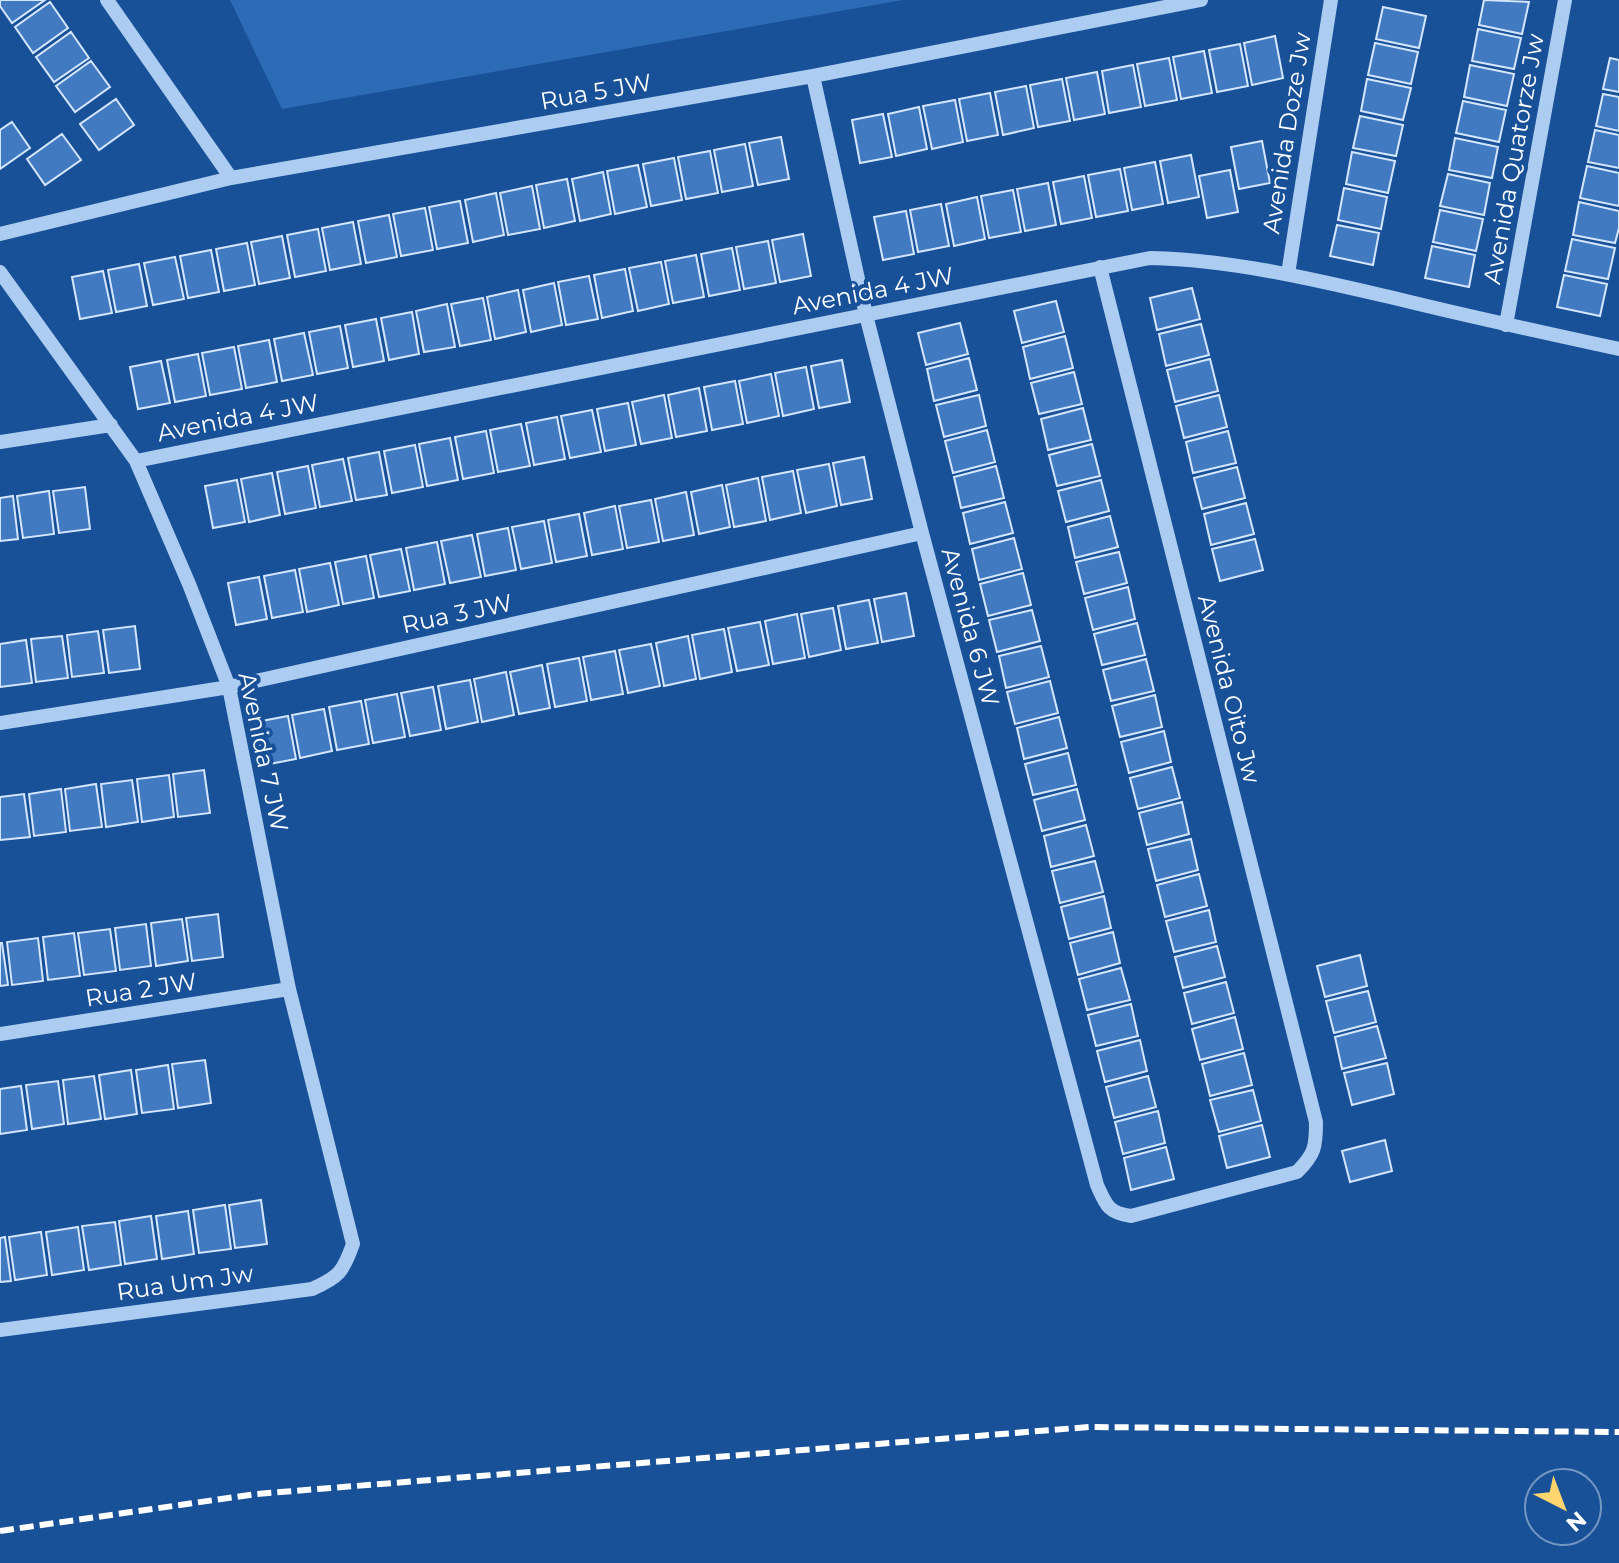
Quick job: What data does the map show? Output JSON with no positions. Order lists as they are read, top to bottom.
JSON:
{
  "streets": {
    "street": [
      "Rua 5 JW",
      "Avenida Doze Jw",
      "Avenida Quatorze Jw",
      "Avenida 4 JW",
      "Rua 3 JW",
      "Avenida 6 JW",
      "Avenida Oito Jw",
      "Avenida 7 JW",
      "Rua 2 JW",
      "Rua Um Jw"
    ]
  },
  "crossings": [
    ["Rua 5 JW", "Avenida 6 JW"],
    ["Avenida Doze Jw", "Avenida 4 JW"],
    ["Avenida Quatorze Jw", "Avenida 4 JW"],
    ["Avenida 4 JW", "Avenida 6 JW"],
    ["Avenida 4 JW", "Avenida Oito Jw"],
    ["Avenida 4 JW", "Avenida 7 JW"],
    ["Rua 3 JW", "Avenida 6 JW"],
    ["Rua 3 JW", "Avenida 7 JW"],
    ["Avenida 6 JW", "Avenida Oito Jw"],
    ["Avenida 7 JW", "Rua 2 JW"],
    ["Avenida 7 JW", "Rua Um Jw"]
  ],
  "north": "bottom right"
}
